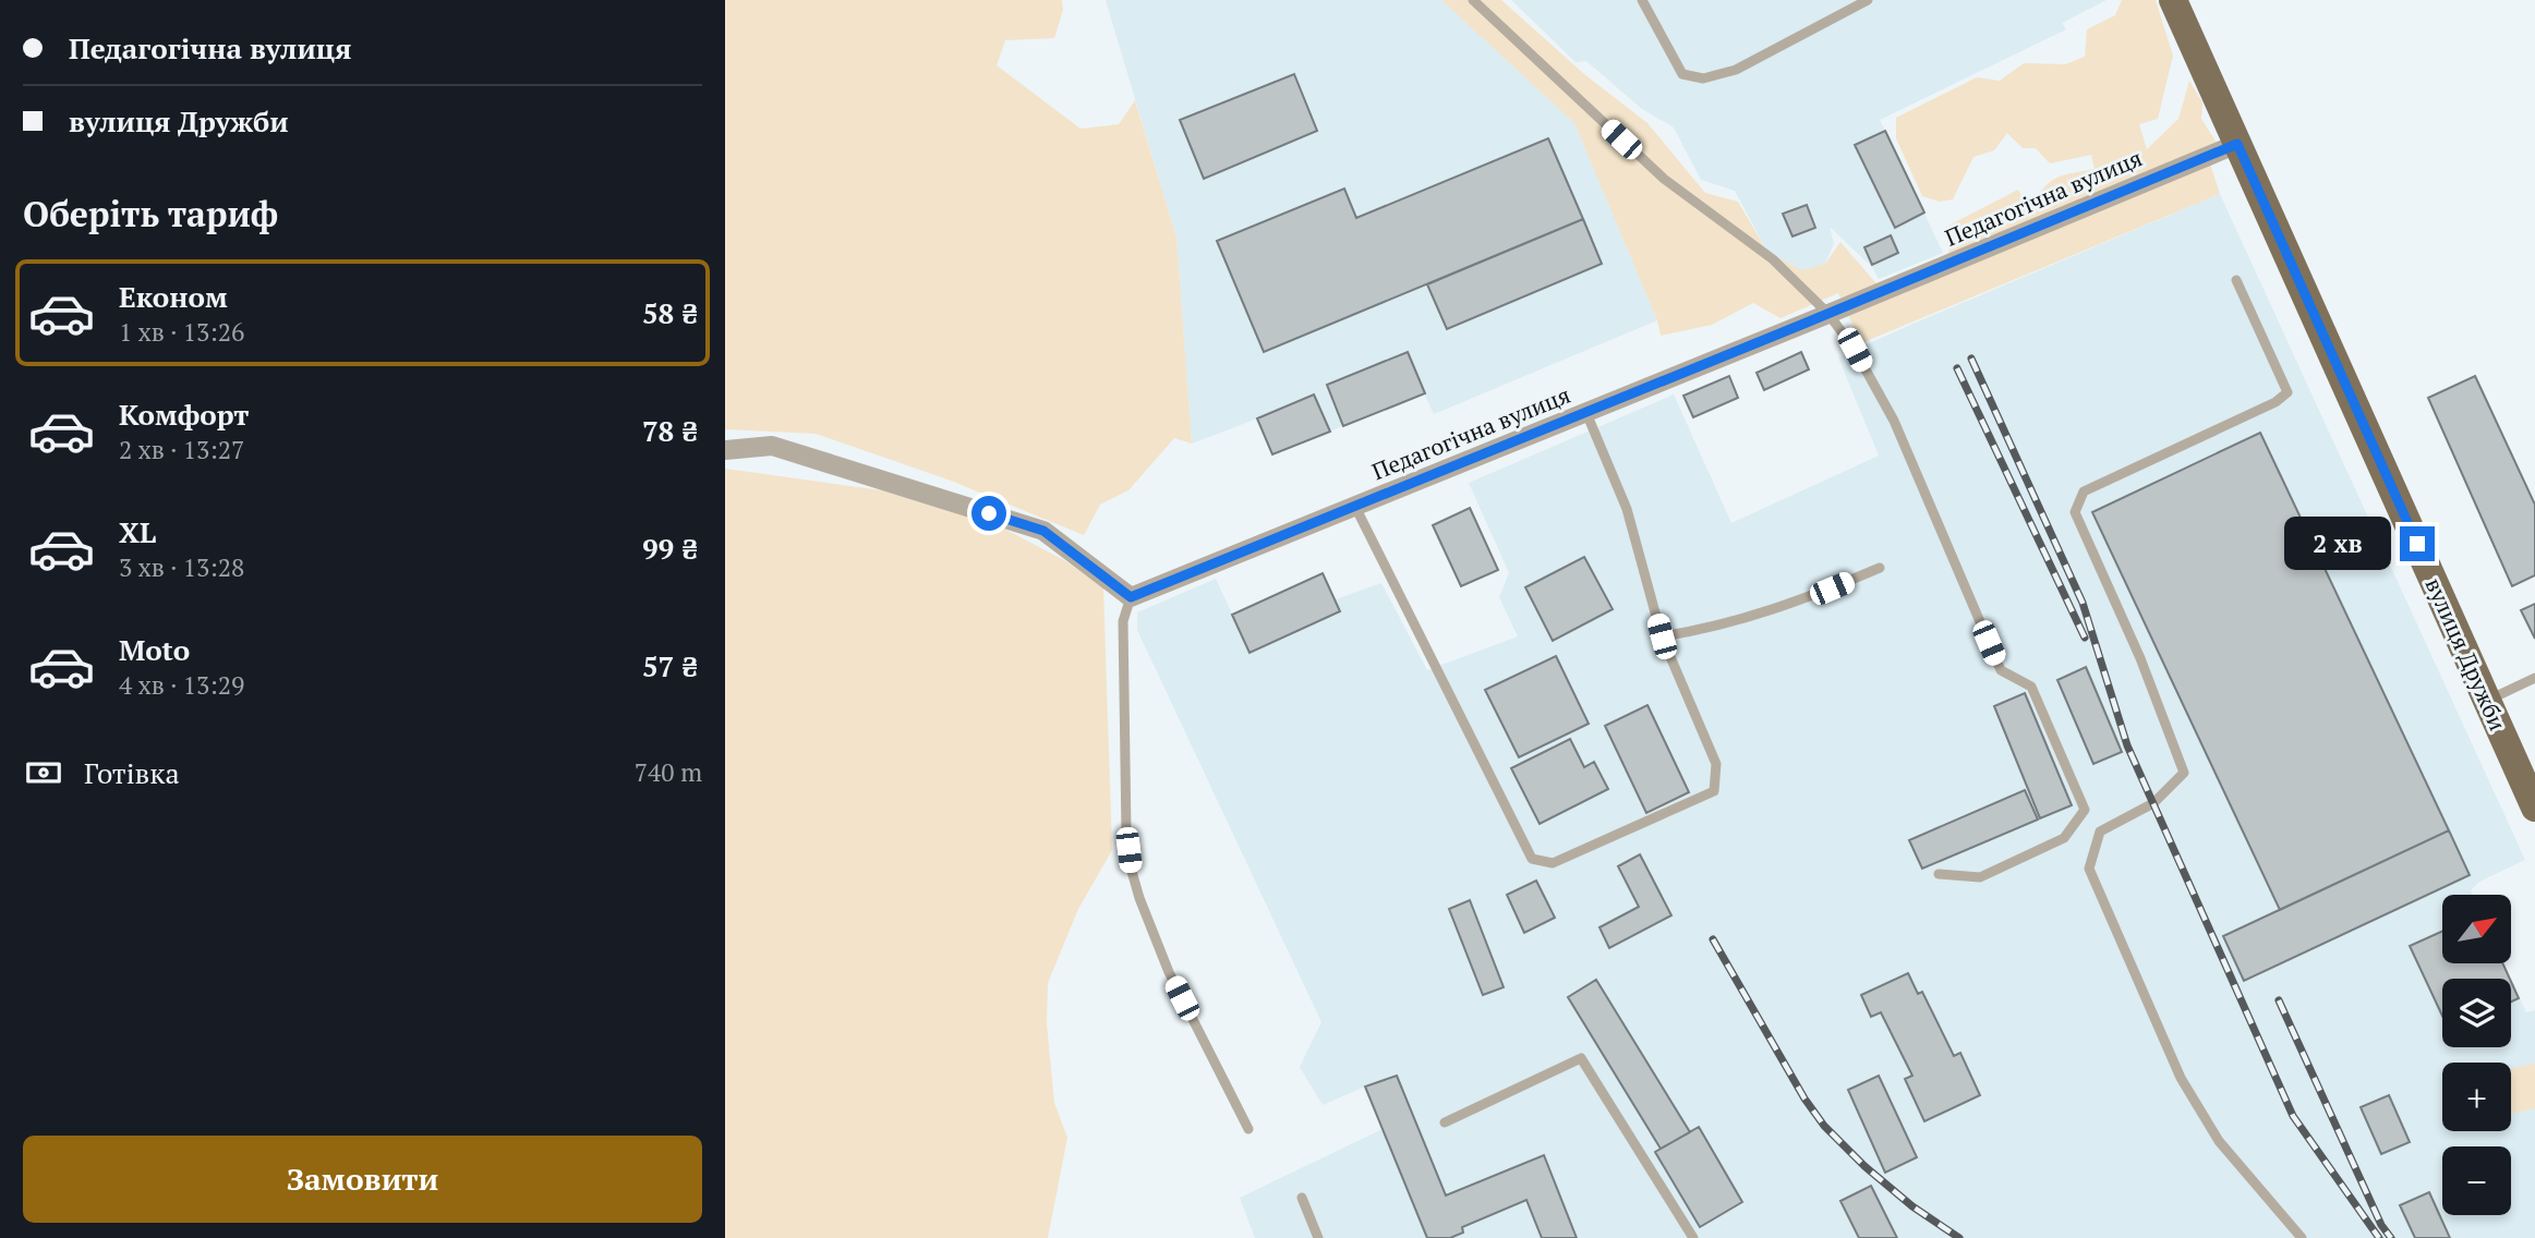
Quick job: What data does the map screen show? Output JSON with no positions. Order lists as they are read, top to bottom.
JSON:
{
  "streets": {
    "main road": ["вулиця Дружби"],
    "street": ["Педагогічна вулиця"]
  },
  "crossings": [
    ["Педагогічна вулиця", "вулиця Дружби"]
  ],
  "north": "top right",
  "page": {
    "banner": ["Педагогічна вулиця", "вулиця Дружби"],
    "heading": "Оберіть тариф",
    "list": [
      {
        "name": "Економ",
        "note": "1 хв · 13:26",
        "value": "58 ₴"
      },
      {
        "name": "Комфорт",
        "note": "2 хв · 13:27",
        "value": "78 ₴"
      },
      {
        "name": "XL",
        "note": "3 хв · 13:28",
        "value": "99 ₴"
      },
      {
        "name": "Moto",
        "note": "4 хв · 13:29",
        "value": "57 ₴"
      }
    ],
    "bubble": "2 хв",
    "pay": ["Готівка", "740 m"],
    "map_buttons": ["+", "−"],
    "buttons": "Замовити"
  }
}
